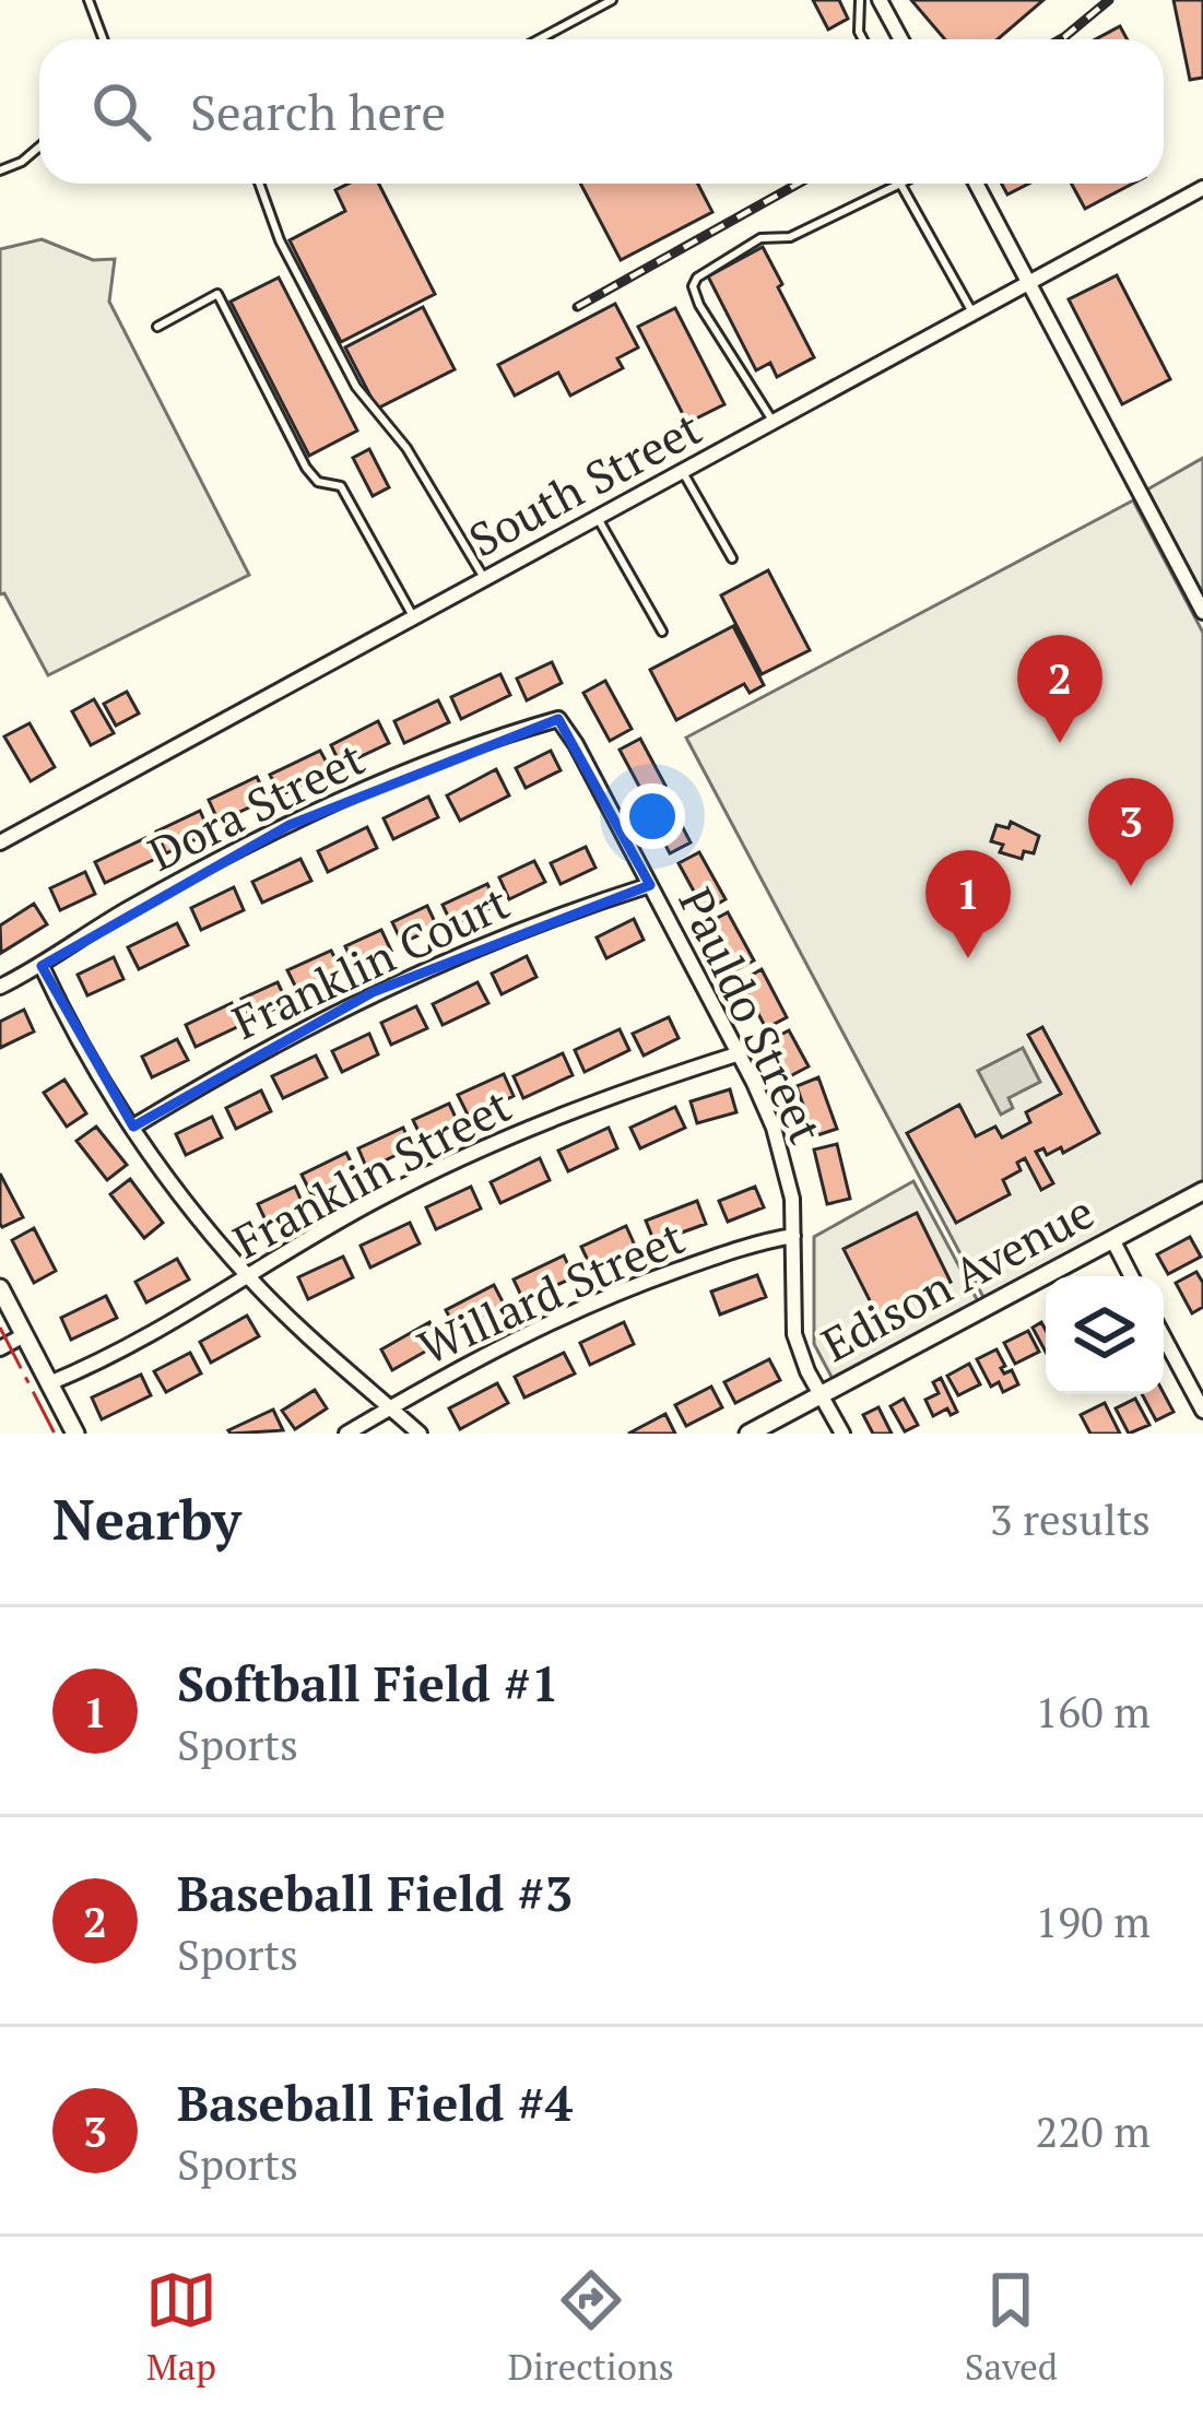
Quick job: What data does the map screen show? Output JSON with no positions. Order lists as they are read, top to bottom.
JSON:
{
  "streets": {
    "street": [
      "South Street",
      "Dora Street",
      "Franklin Court",
      "Pauldo Street",
      "Franklin Street",
      "Edison Avenue",
      "Willard Street"
    ]
  },
  "crossings": [
    ["Dora Street", "Pauldo Street"],
    ["Franklin Court", "Pauldo Street"],
    ["Pauldo Street", "Franklin Street"],
    ["Pauldo Street", "Edison Avenue"],
    ["Pauldo Street", "Willard Street"]
  ],
  "page": {
    "search": "Search here",
    "pins": ["2", "3", "1"],
    "heading": ["Nearby", "3 results"],
    "list": [
      {
        "mark": "1",
        "name": "Softball Field #1",
        "note": "Sports",
        "value": "160 m"
      },
      {
        "mark": "2",
        "name": "Baseball Field #3",
        "note": "Sports",
        "value": "190 m"
      },
      {
        "mark": "3",
        "name": "Baseball Field #4",
        "note": "Sports",
        "value": "220 m"
      }
    ],
    "nav": ["Map", "Directions", "Saved"]
  }
}
